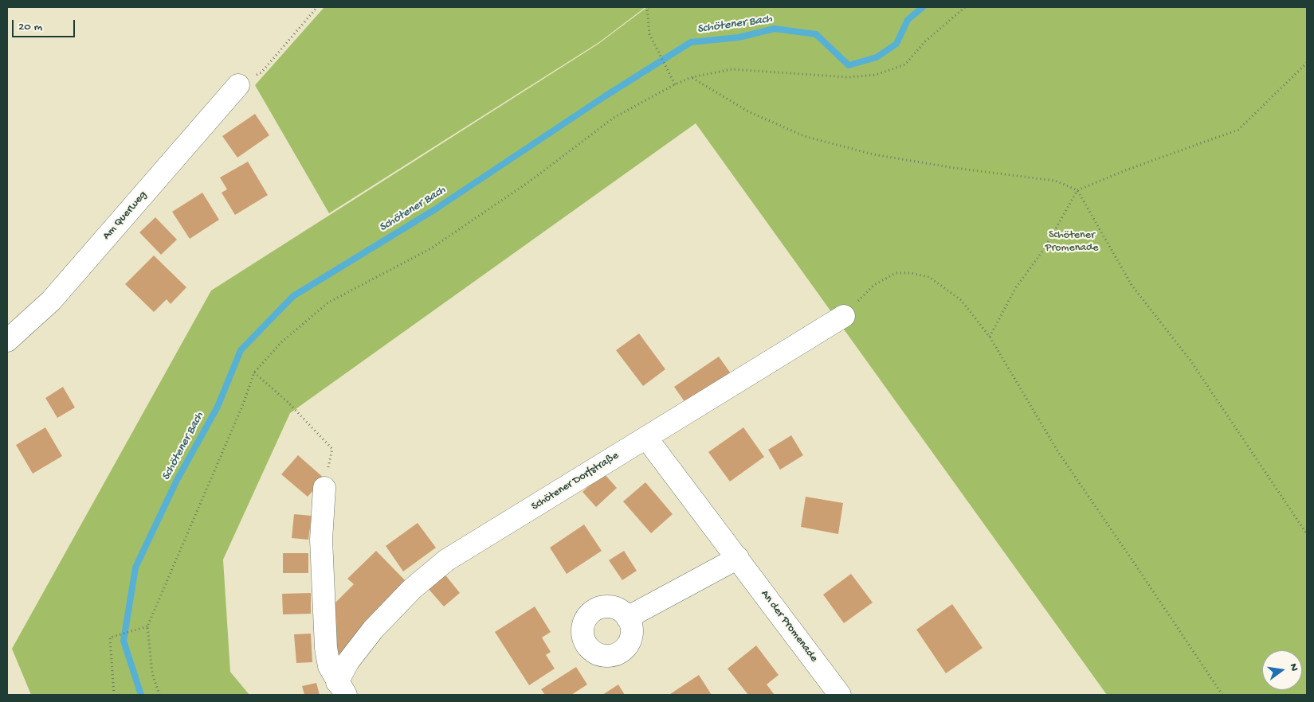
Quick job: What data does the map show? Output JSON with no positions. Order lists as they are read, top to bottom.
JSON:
{
  "streets": {
    "street": ["Am Querweg", "Schötener Dorfstraße", "An der Promenade"]
  },
  "crossings": [
    ["Schötener Dorfstraße", "An der Promenade"]
  ],
  "water": ["Schötener Bach"],
  "parks": ["Schötener Promenade"],
  "scale_bar": "20 m",
  "north": "right"
}
